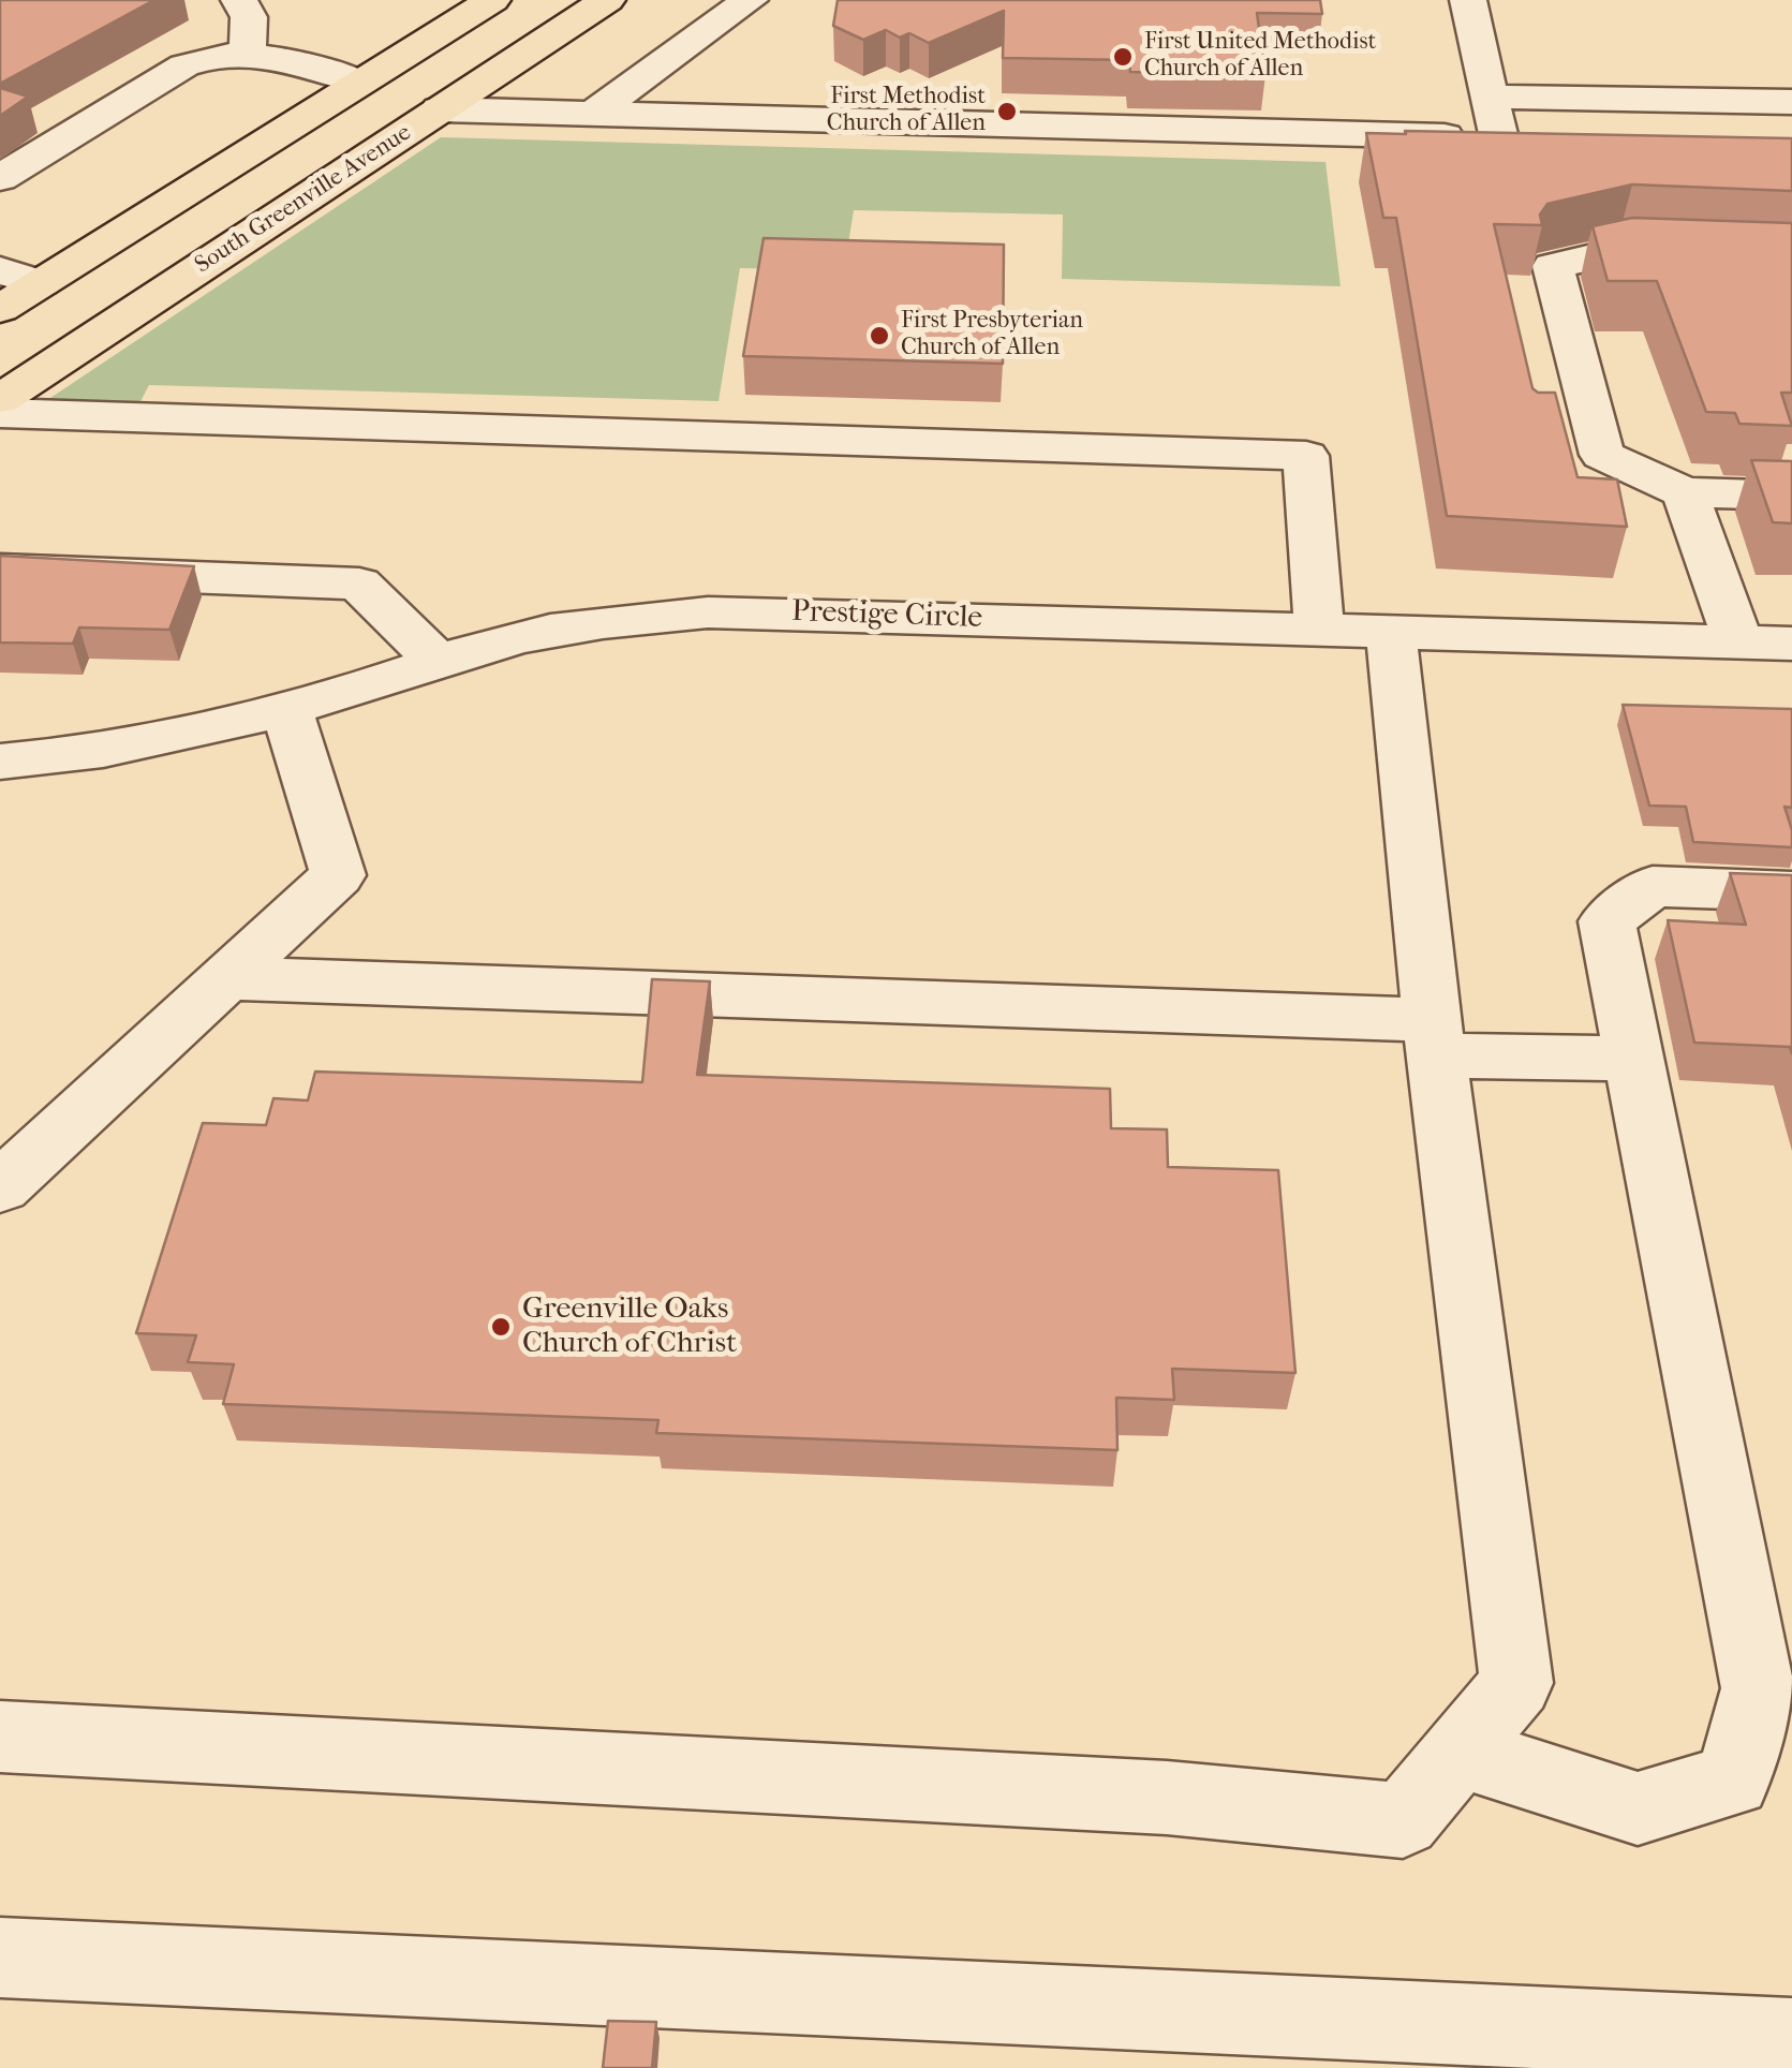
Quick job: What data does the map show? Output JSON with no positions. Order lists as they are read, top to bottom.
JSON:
{
  "streets": {
    "main road": ["South Greenville Avenue"],
    "street": ["Prestige Circle"]
  },
  "places": [
    "First United Methodist Church of Allen",
    "First Methodist Church of Allen",
    "First Presbyterian Church of Allen",
    "Greenville Oaks Church of Christ"
  ]
}
